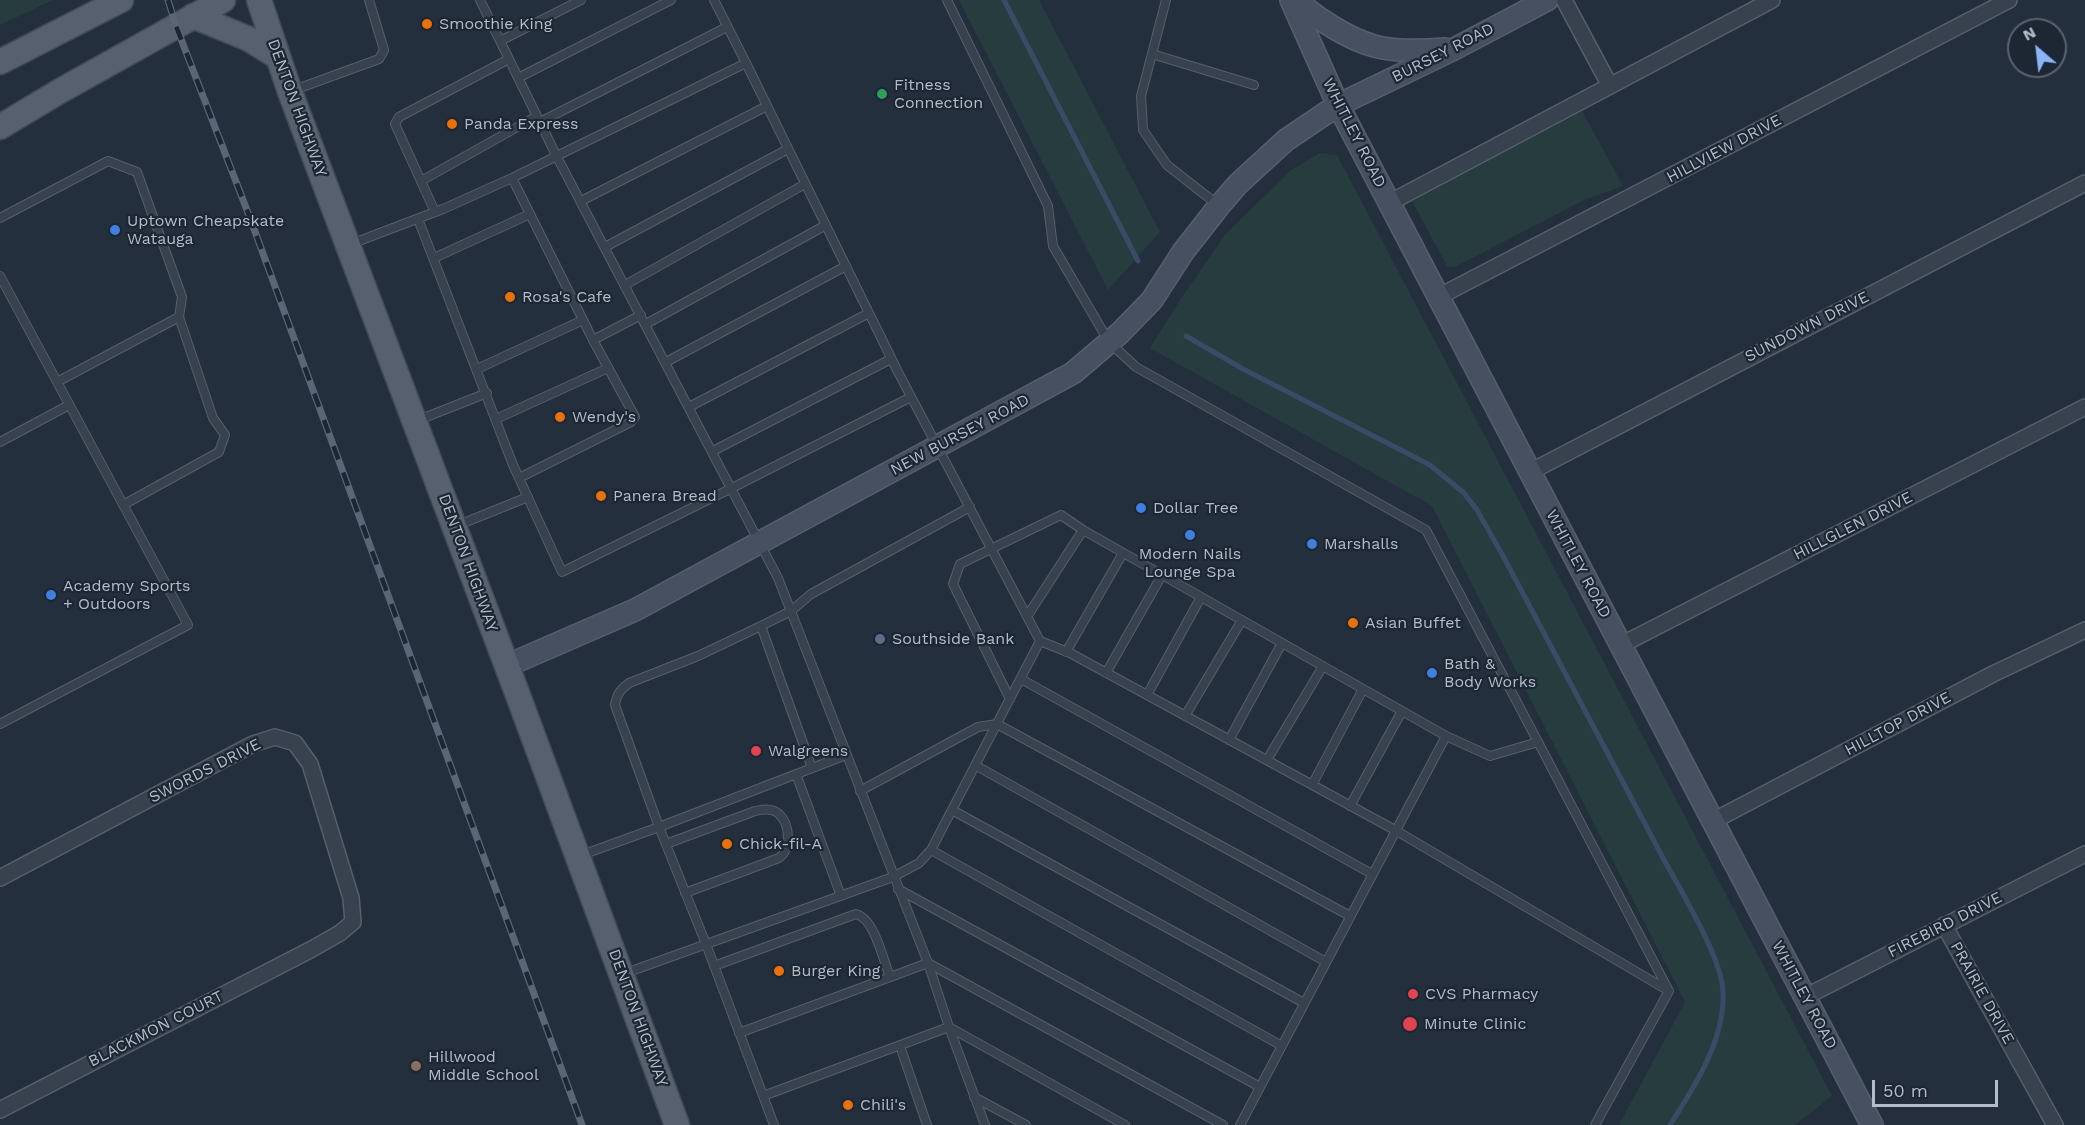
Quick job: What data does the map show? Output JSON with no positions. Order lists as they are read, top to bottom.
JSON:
{
  "streets": {
    "main road": ["DENTON HIGHWAY"],
    "street": [
      "BURSEY ROAD",
      "WHITLEY ROAD",
      "HILLVIEW DRIVE",
      "SUNDOWN DRIVE",
      "NEW BURSEY ROAD",
      "HILLGLEN DRIVE",
      "HILLTOP DRIVE",
      "SWORDS DRIVE",
      "FIREBIRD DRIVE",
      "PRAIRIE DRIVE",
      "BLACKMON COURT"
    ]
  },
  "crossings": [
    ["BURSEY ROAD", "WHITLEY ROAD"],
    ["BURSEY ROAD", "NEW BURSEY ROAD"],
    ["DENTON HIGHWAY", "NEW BURSEY ROAD"],
    ["WHITLEY ROAD", "HILLVIEW DRIVE"],
    ["WHITLEY ROAD", "SUNDOWN DRIVE"],
    ["WHITLEY ROAD", "NEW BURSEY ROAD"],
    ["WHITLEY ROAD", "HILLGLEN DRIVE"],
    ["WHITLEY ROAD", "HILLTOP DRIVE"],
    ["WHITLEY ROAD", "FIREBIRD DRIVE"],
    ["SWORDS DRIVE", "BLACKMON COURT"],
    ["FIREBIRD DRIVE", "PRAIRIE DRIVE"]
  ],
  "places": [
    "Smoothie King",
    "Fitness Connection",
    "Panda Express",
    "Uptown Cheapskate Watauga",
    "Rosa's Cafe",
    "Wendy's",
    "Panera Bread",
    "Dollar Tree",
    "Modern Nails Lounge Spa",
    "Marshalls",
    "Academy Sports + Outdoors",
    "Asian Buffet",
    "Southside Bank",
    "Bath & Body Works",
    "Walgreens",
    "Chick-fil-A",
    "Burger King",
    "CVS Pharmacy",
    "Minute Clinic",
    "Hillwood Middle School",
    "Chili's"
  ],
  "scale_bar": "50 m",
  "north": "top left"
}
